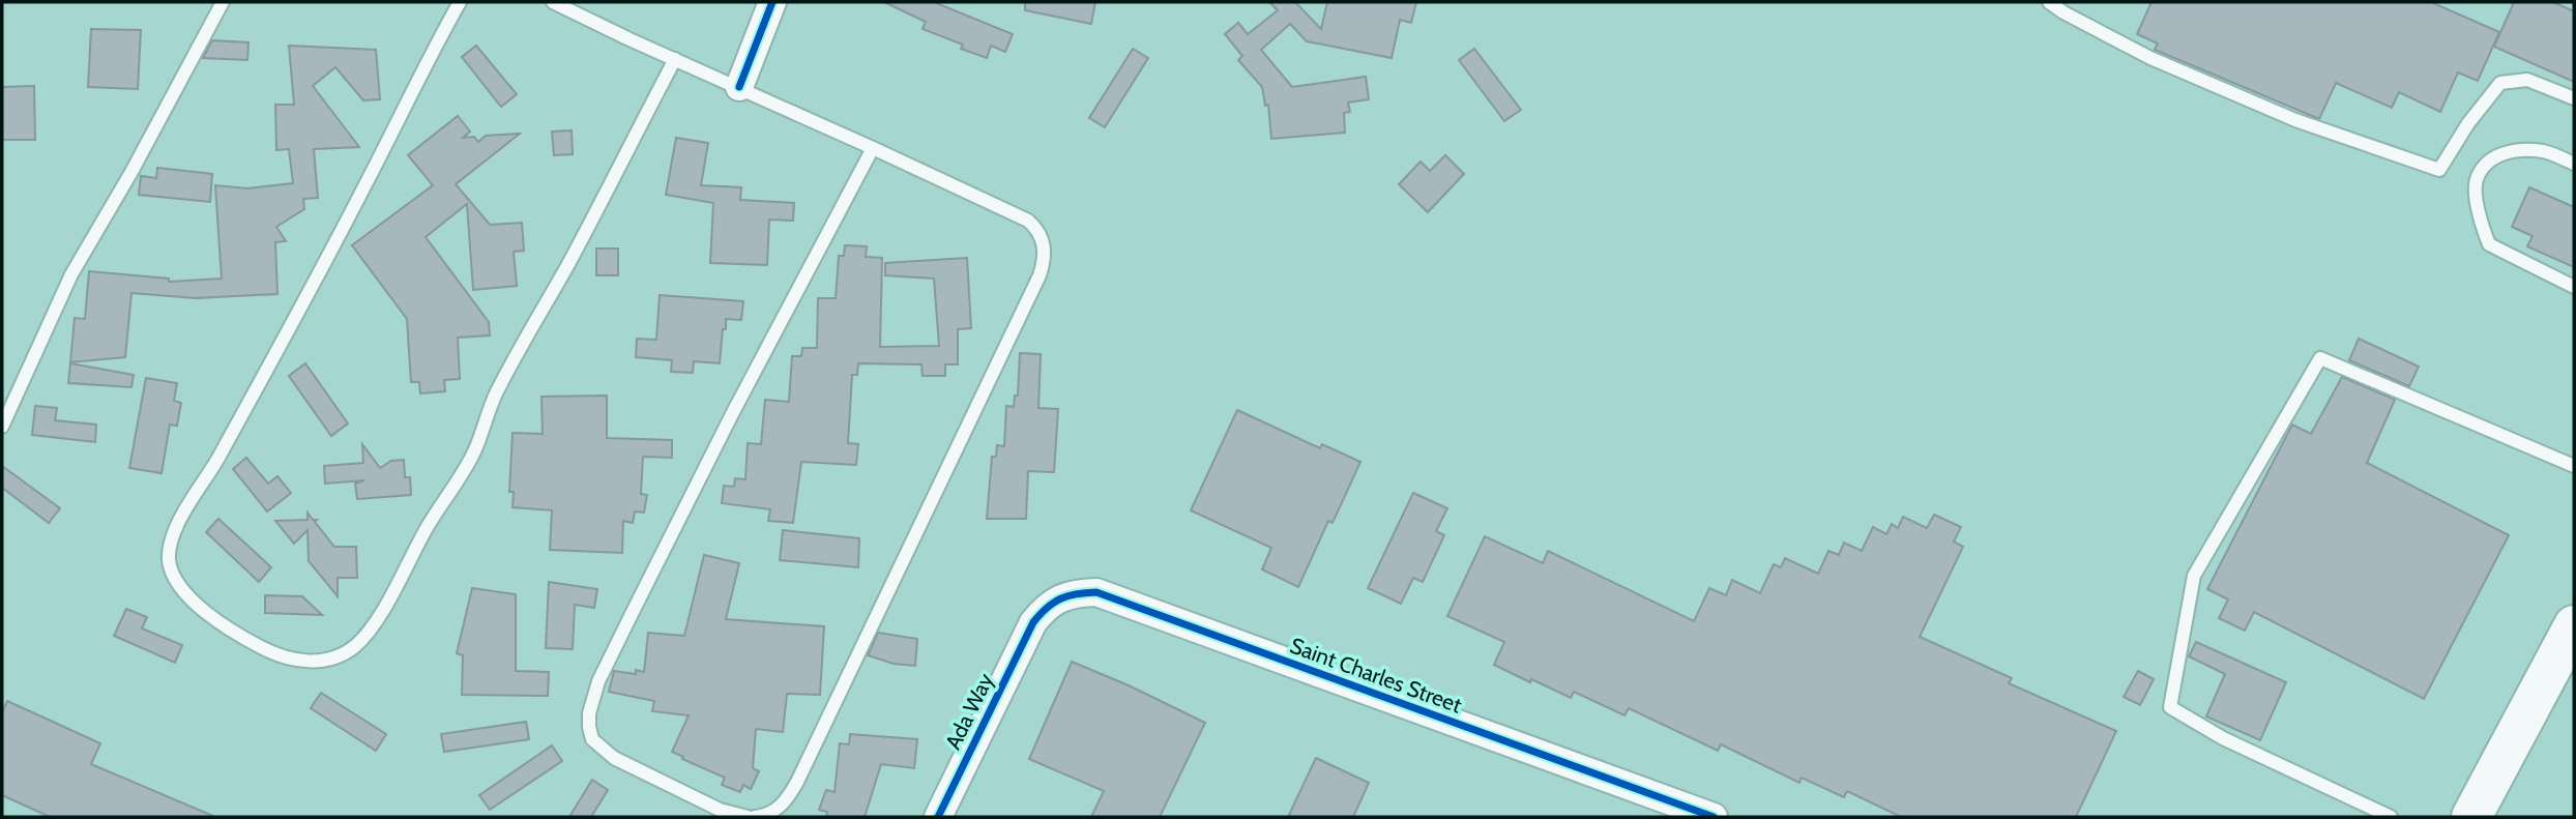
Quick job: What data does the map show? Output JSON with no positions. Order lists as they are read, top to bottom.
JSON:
{
  "streets": {
    "street": ["Saint Charles Street", "Ada Way"]
  },
  "crossings": [
    ["Saint Charles Street", "Ada Way"]
  ]
}
